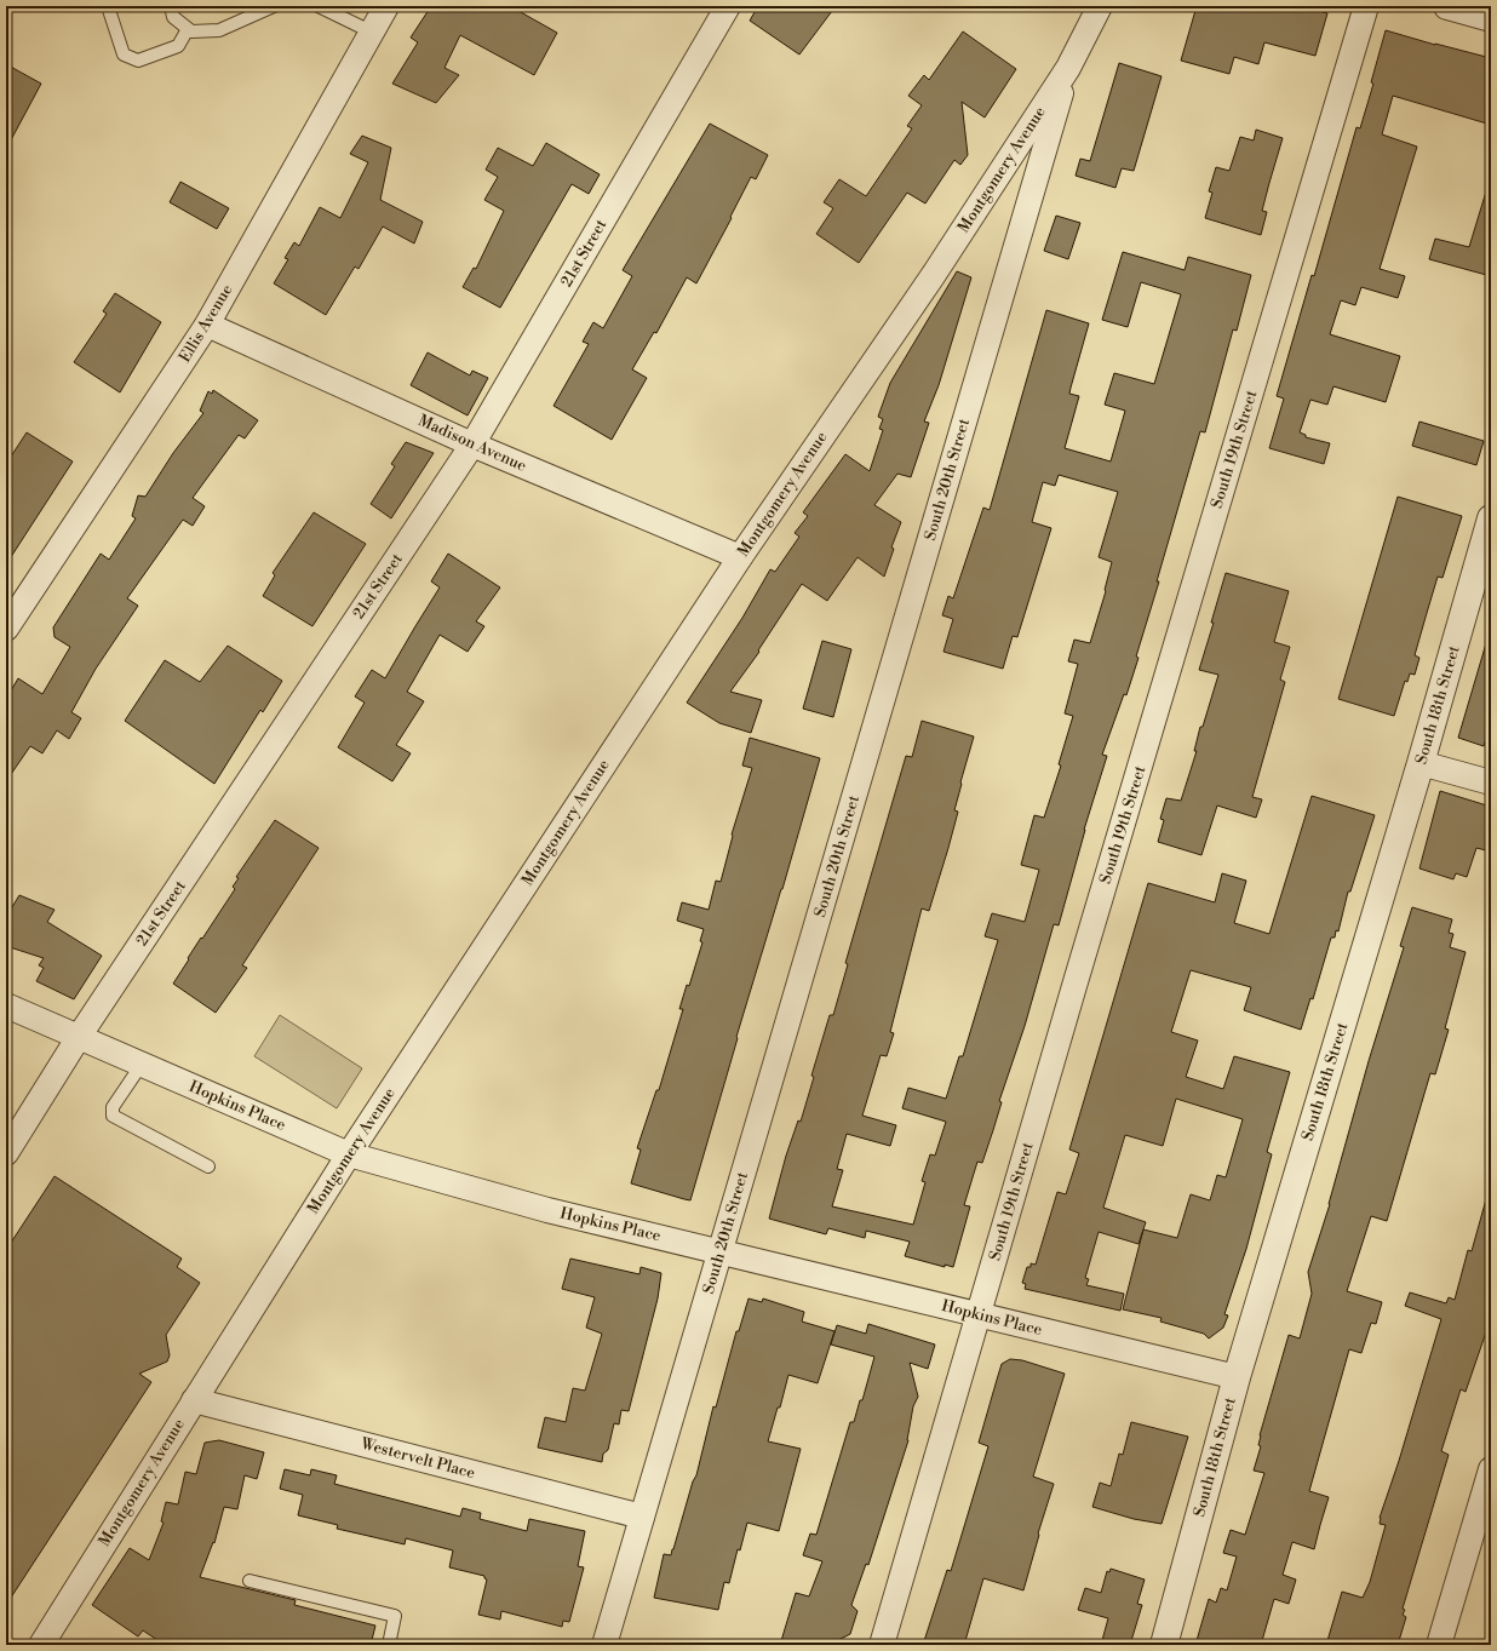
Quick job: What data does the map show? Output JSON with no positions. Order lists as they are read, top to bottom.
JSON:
{
  "streets": {
    "street": [
      "Montgomery Avenue",
      "21st Street",
      "Ellis Avenue",
      "Madison Avenue",
      "South 19th Street",
      "South 20th Street",
      "South 18th Street",
      "Hopkins Place",
      "Westervelt Place"
    ]
  },
  "crossings": [
    ["Montgomery Avenue", "Madison Avenue"],
    ["Montgomery Avenue", "South 20th Street"],
    ["Montgomery Avenue", "Hopkins Place"],
    ["Montgomery Avenue", "Westervelt Place"],
    ["21st Street", "Madison Avenue"],
    ["21st Street", "Hopkins Place"],
    ["Ellis Avenue", "Madison Avenue"],
    ["South 19th Street", "Hopkins Place"],
    ["South 20th Street", "Hopkins Place"],
    ["South 20th Street", "Westervelt Place"],
    ["South 18th Street", "Hopkins Place"]
  ]
}
